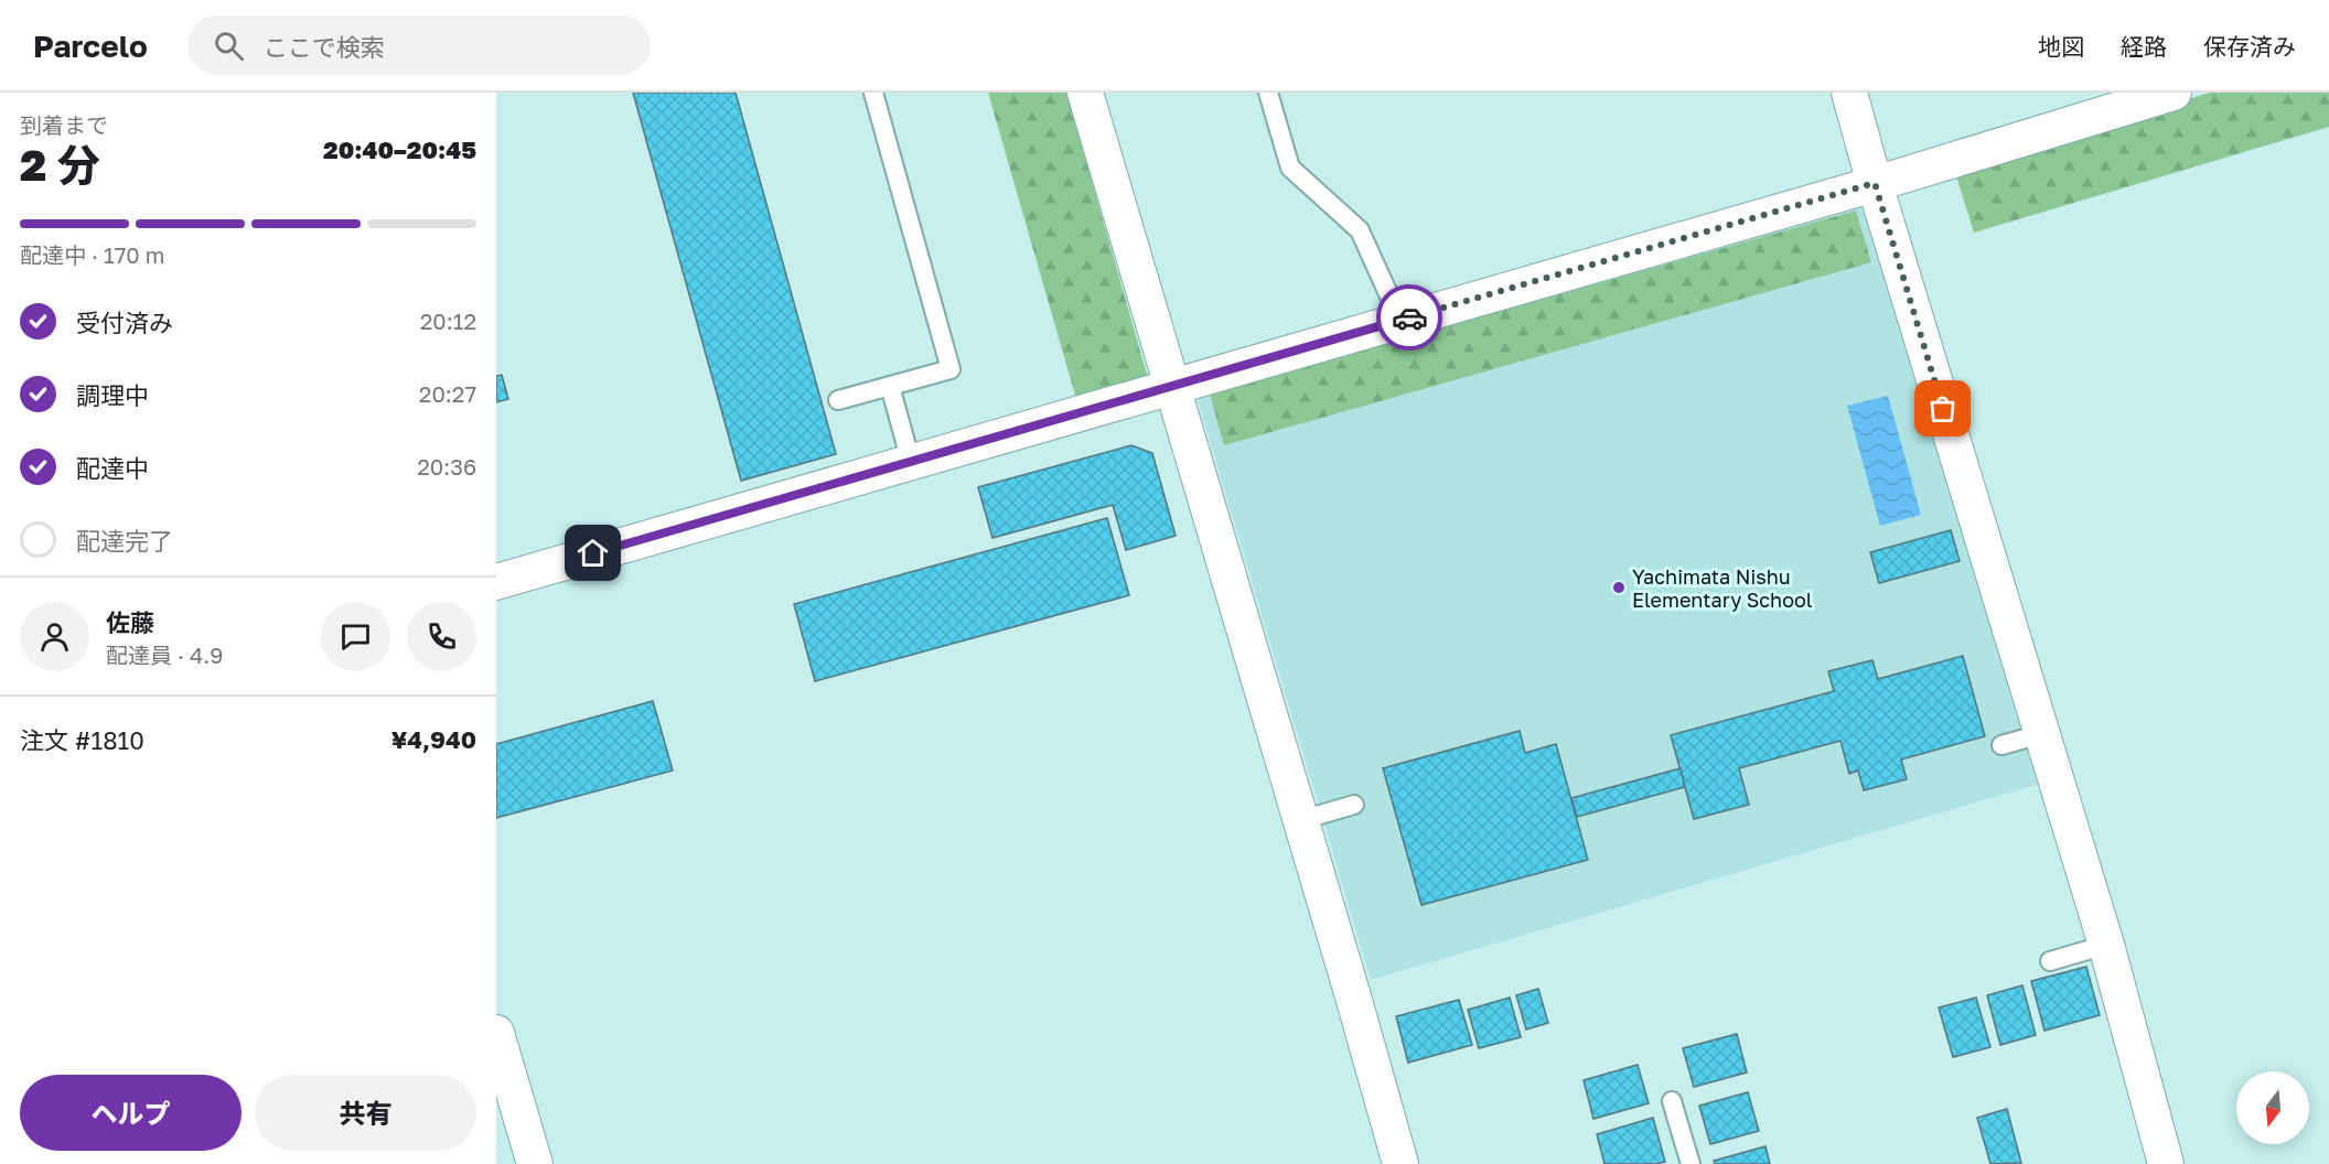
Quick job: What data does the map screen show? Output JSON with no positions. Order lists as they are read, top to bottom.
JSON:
{
  "places": ["Yachimata Nishu Elementary School"],
  "north": "bottom",
  "page": {
    "header": "Parcelo",
    "search": "ここで検索",
    "nav": ["地図", "経路", "保存済み"],
    "heading": ["2 分", "到着まで", "20:40–20:45"],
    "panel": [
      "佐藤",
      "配達員 · 4.9",
      "注文 #1810",
      "¥4,940"
    ],
    "bar": "配達中 · 170 m",
    "list": [
      ["受付済み", "20:12"],
      ["調理中", "20:27"],
      ["配達中", "20:36"],
      "配達完了"
    ],
    "buttons": ["ヘルプ", "共有"]
  }
}
